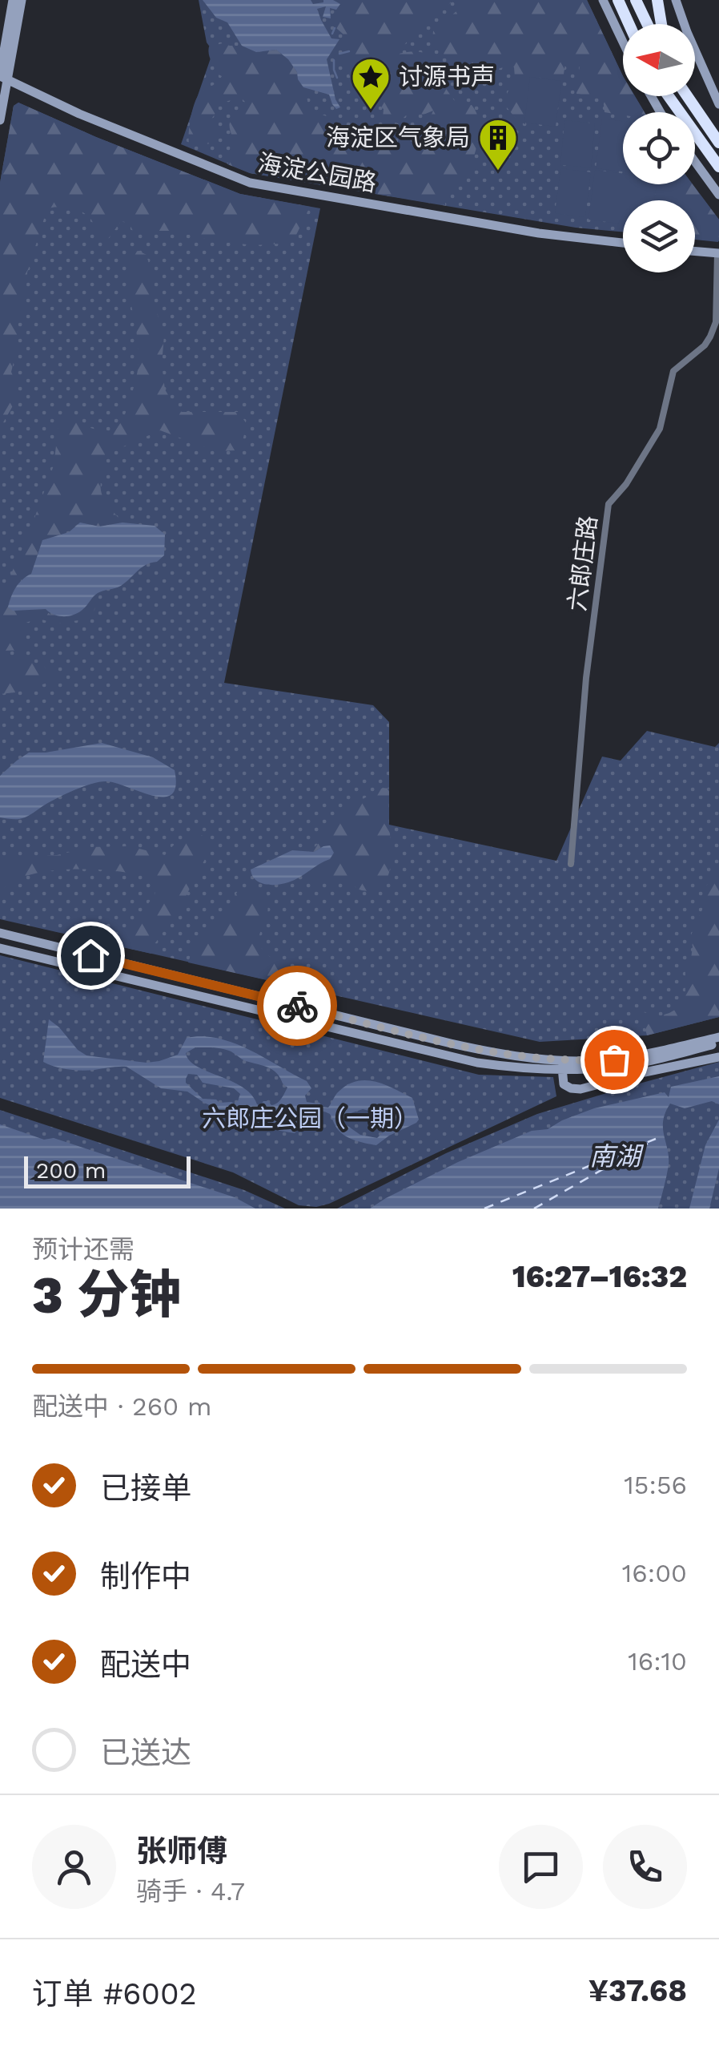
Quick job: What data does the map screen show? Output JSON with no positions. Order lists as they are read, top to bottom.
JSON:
{
  "streets": {
    "main road": ["海淀公园路"],
    "street": ["六郎庄路"]
  },
  "water": ["南湖"],
  "parks": ["六郎庄公园（一期）"],
  "places": {
    "place": ["讨源书声"],
    "building": ["海淀区气象局"]
  },
  "scale_bar": "200 m",
  "north": "left",
  "page": {
    "scale": "200 m",
    "heading": ["3 分钟", "预计还需", "16:27–16:32"],
    "panel": [
      "张师傅",
      "骑手 · 4.7",
      "订单 #6002",
      "¥37.68"
    ],
    "bar": "配送中 · 260 m",
    "list": [
      ["已接单", "15:56"],
      ["制作中", "16:00"],
      ["配送中", "16:10"],
      "已送达"
    ]
  }
}
